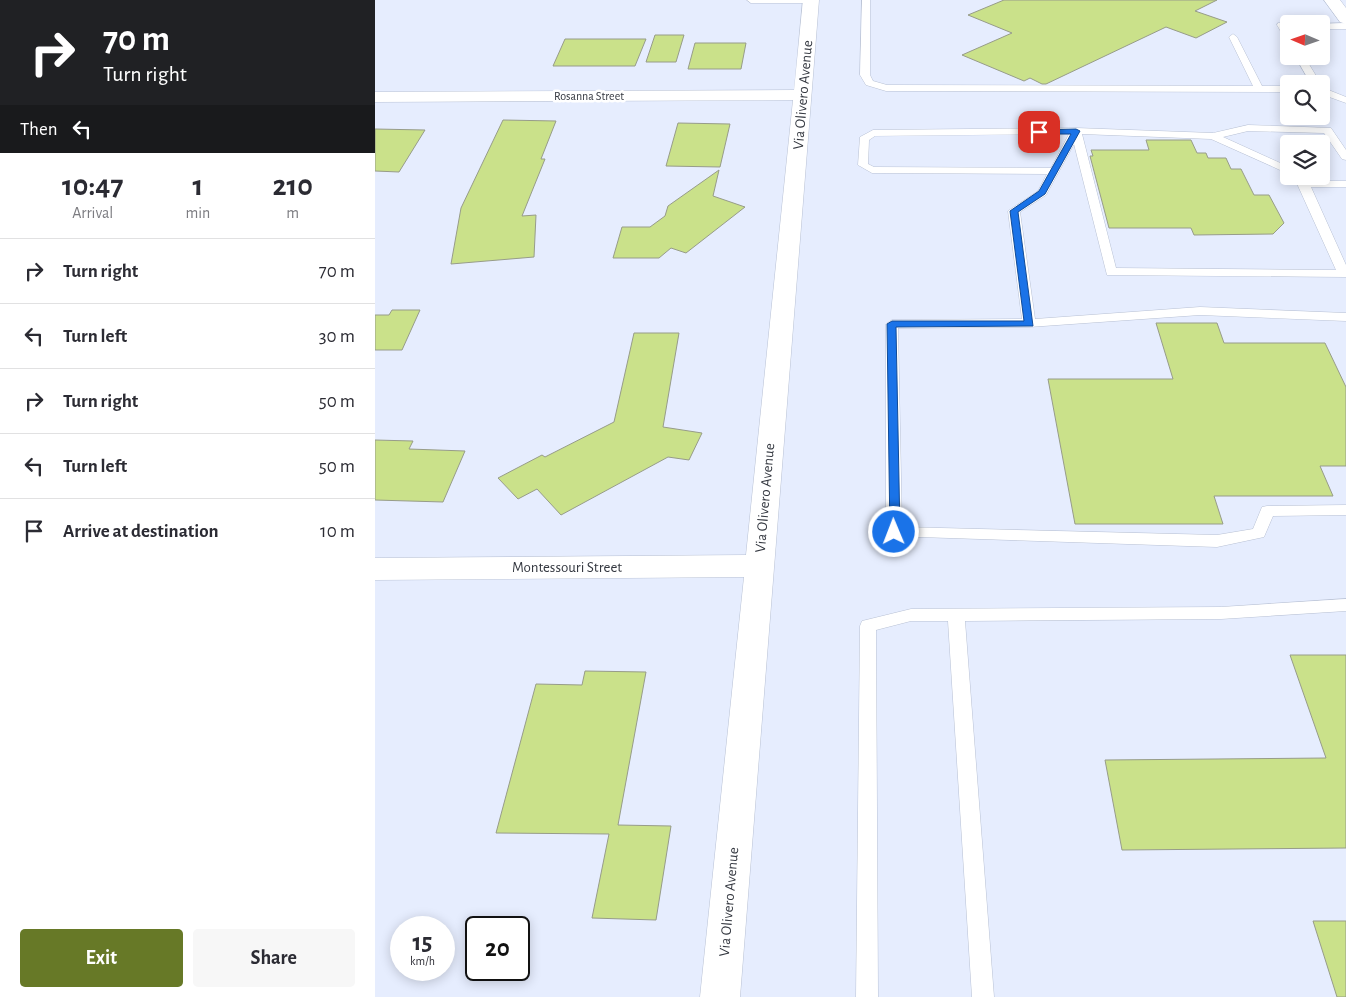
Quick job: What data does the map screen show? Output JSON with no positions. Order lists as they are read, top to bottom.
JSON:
{
  "streets": {
    "street": ["Via Olivero Avenue", "Rosanna Street", "Montessouri Street"]
  },
  "crossings": [
    ["Via Olivero Avenue", "Rosanna Street"],
    ["Via Olivero Avenue", "Montessouri Street"]
  ],
  "north": "left",
  "page": {
    "turn": ["70 m", "Turn right"],
    "then": "Then",
    "eta": [
      "10:47",
      "Arrival",
      "1",
      "min",
      "210",
      "m"
    ],
    "list": [
      {
        "name": "Turn right",
        "value": "70 m"
      },
      {
        "name": "Turn left",
        "value": "30 m"
      },
      {
        "name": "Turn right",
        "value": "50 m"
      },
      {
        "name": "Turn left",
        "value": "50 m"
      },
      {
        "name": "Arrive at destination",
        "value": "10 m"
      }
    ],
    "speed": "15 km/h",
    "limit": "20",
    "buttons": ["Exit", "Share"]
  }
}
